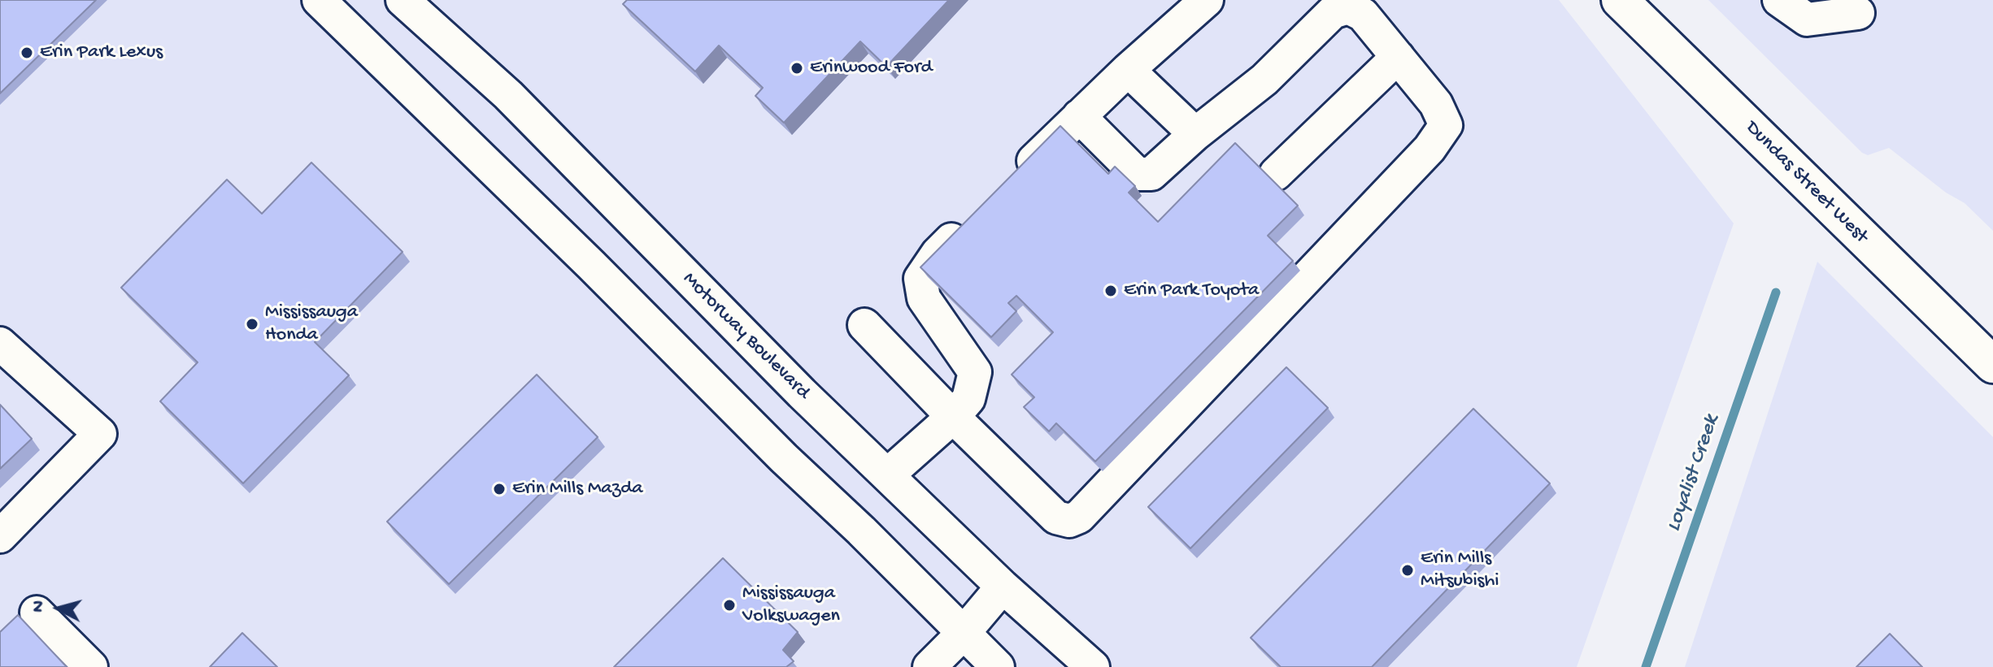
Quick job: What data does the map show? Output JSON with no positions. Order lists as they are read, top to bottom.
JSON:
{
  "streets": {
    "main road": ["Dundas Street West"],
    "street": ["Motorway Boulevard"]
  },
  "water": ["Loyalist Creek"],
  "places": [
    "Erin Park Lexus",
    "Erinwood Ford",
    "Erin Park Toyota",
    "Mississauga Honda",
    "Erin Mills Mazda",
    "Erin Mills Mitsubishi",
    "Mississauga Volkswagen"
  ],
  "north": "left"
}
